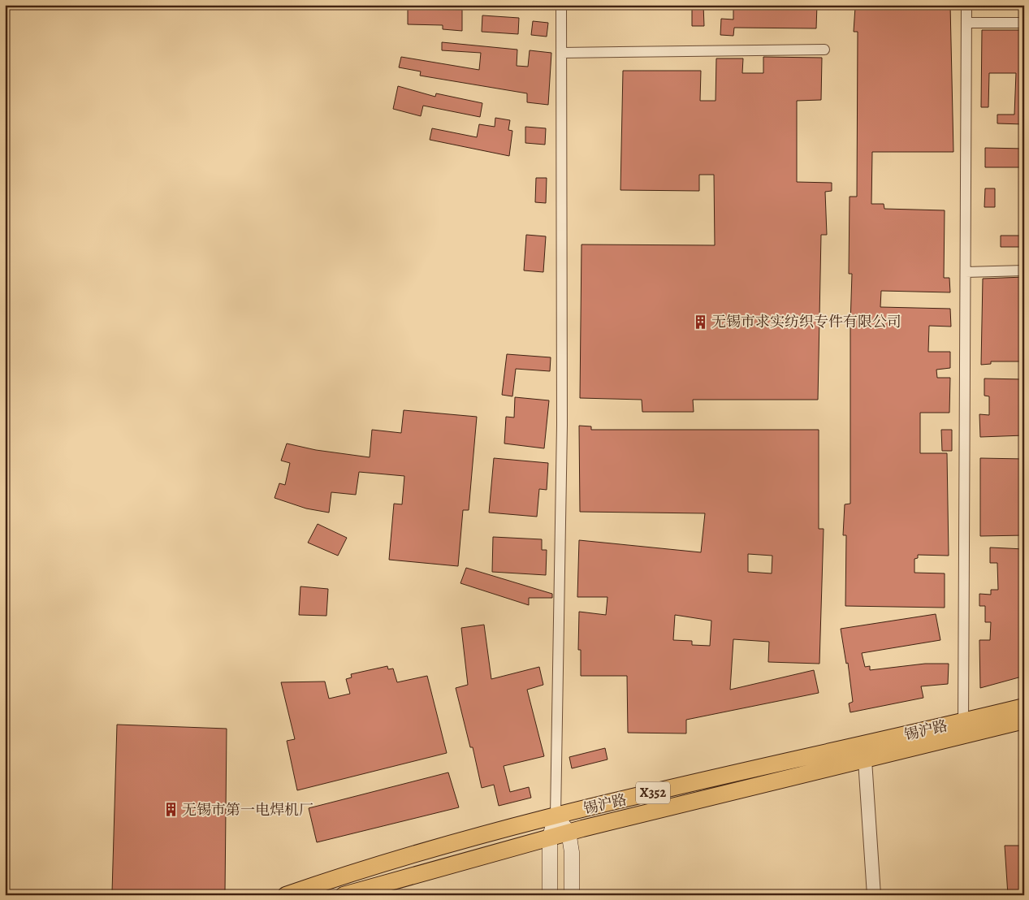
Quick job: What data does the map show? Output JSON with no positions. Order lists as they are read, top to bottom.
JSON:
{
  "streets": {
    "main road": ["锡沪路", "X352"]
  },
  "places": {
    "building": ["无锡市求实纺织专件有限公司", "无锡市第一电焊机厂"]
  }
}
